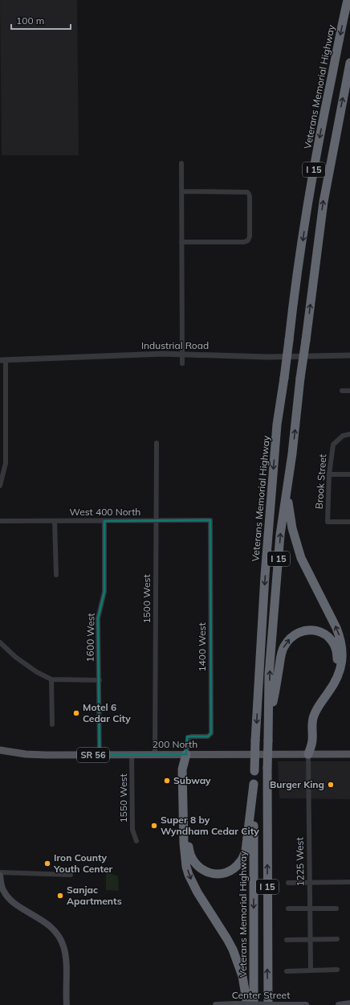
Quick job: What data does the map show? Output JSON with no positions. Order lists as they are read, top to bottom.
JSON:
{
  "streets": {
    "highway": ["Veterans Memorial Highway", "I 15"],
    "main road": ["200 North", "SR 56", "Center Street"],
    "street": [
      "Industrial Road",
      "Brook Street",
      "West 400 North",
      "1500 West",
      "1600 West",
      "1400 West",
      "1550 West",
      "1225 West"
    ]
  },
  "crossings": [
    ["West 400 North", "1500 West"],
    ["West 400 North", "1600 West"],
    ["West 400 North", "1400 West"],
    ["1500 West", "200 North"],
    ["1600 West", "200 North"],
    ["1400 West", "200 North"],
    ["200 North", "1550 West"],
    ["200 North", "1225 West"]
  ],
  "places": [
    "Motel 6 Cedar City",
    "Subway",
    "Burger King",
    "Super 8 by Wyndham Cedar City",
    "Iron County Youth Center",
    "Sanjac Apartments"
  ],
  "scale_bar": "100 m"
}
